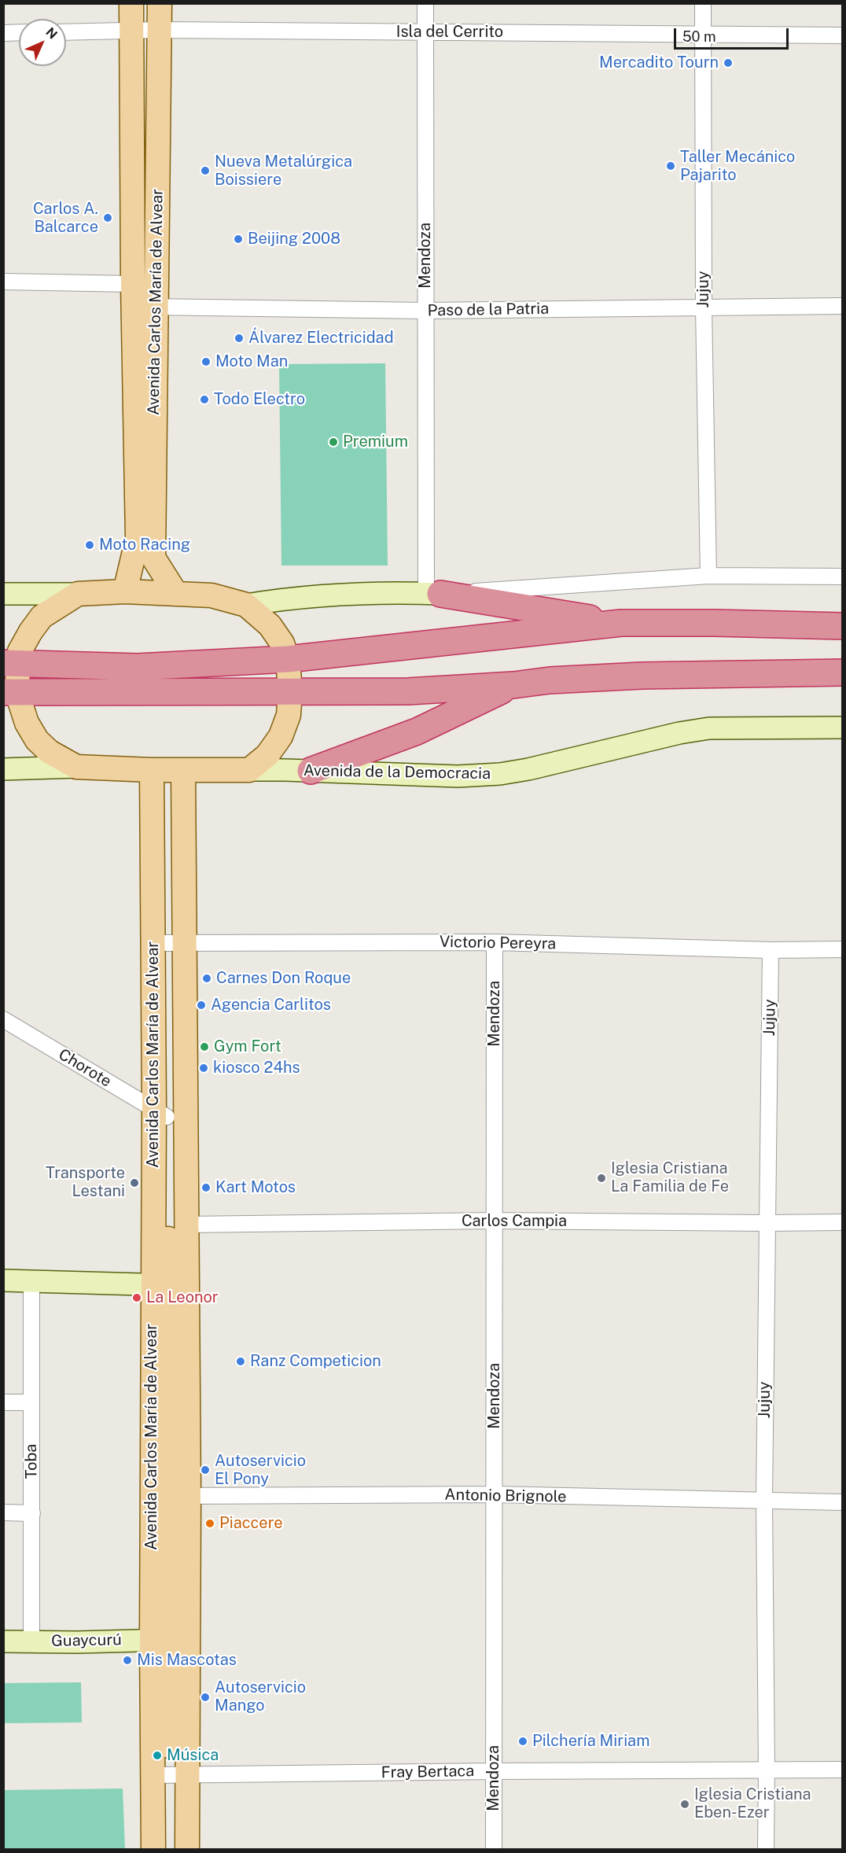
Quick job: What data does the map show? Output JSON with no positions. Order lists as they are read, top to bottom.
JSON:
{
  "streets": {
    "main road": ["Avenida Carlos María de Alvear", "Avenida de la Democracia"],
    "street": [
      "Isla del Cerrito",
      "Mendoza",
      "Jujuy",
      "Paso de la Patria",
      "Victorio Pereyra",
      "Chorote",
      "Carlos Campia",
      "Toba",
      "Antonio Brignole",
      "Guaycurú",
      "Fray Bertaca"
    ]
  },
  "crossings": [
    ["Isla del Cerrito", "Mendoza"],
    ["Isla del Cerrito", "Jujuy"],
    ["Isla del Cerrito", "Avenida Carlos María de Alvear"],
    ["Mendoza", "Paso de la Patria"],
    ["Mendoza", "Victorio Pereyra"],
    ["Mendoza", "Carlos Campia"],
    ["Mendoza", "Antonio Brignole"],
    ["Mendoza", "Fray Bertaca"],
    ["Jujuy", "Paso de la Patria"],
    ["Jujuy", "Victorio Pereyra"],
    ["Jujuy", "Carlos Campia"],
    ["Jujuy", "Antonio Brignole"],
    ["Jujuy", "Fray Bertaca"],
    ["Avenida Carlos María de Alvear", "Paso de la Patria"],
    ["Avenida Carlos María de Alvear", "Avenida de la Democracia"],
    ["Avenida Carlos María de Alvear", "Victorio Pereyra"],
    ["Avenida Carlos María de Alvear", "Chorote"],
    ["Avenida Carlos María de Alvear", "Carlos Campia"],
    ["Avenida Carlos María de Alvear", "Antonio Brignole"],
    ["Avenida Carlos María de Alvear", "Guaycurú"],
    ["Avenida Carlos María de Alvear", "Fray Bertaca"],
    ["Toba", "Guaycurú"]
  ],
  "places": [
    "Mercadito Tourn",
    "Taller Mecánico Pajarito",
    "Nueva Metalúrgica Boissiere",
    "Carlos A. Balcarce",
    "Beijing 2008",
    "Álvarez Electricidad",
    "Moto Man",
    "Todo Electro",
    "Premium",
    "Moto Racing",
    "Carnes Don Roque",
    "Agencia Carlitos",
    "Gym Fort",
    "kiosco 24hs",
    "Iglesia Cristiana La Familia de Fe",
    "Transporte Lestani",
    "Kart Motos",
    "La Leonor",
    "Ranz Competicion",
    "Autoservicio El Pony",
    "Piaccere",
    "Mis Mascotas",
    "Autoservicio Mango",
    "Pilchería Miriam",
    "Música",
    "Iglesia Cristiana Eben-Ezer"
  ],
  "scale_bar": "50 m",
  "north": "top right"
}
